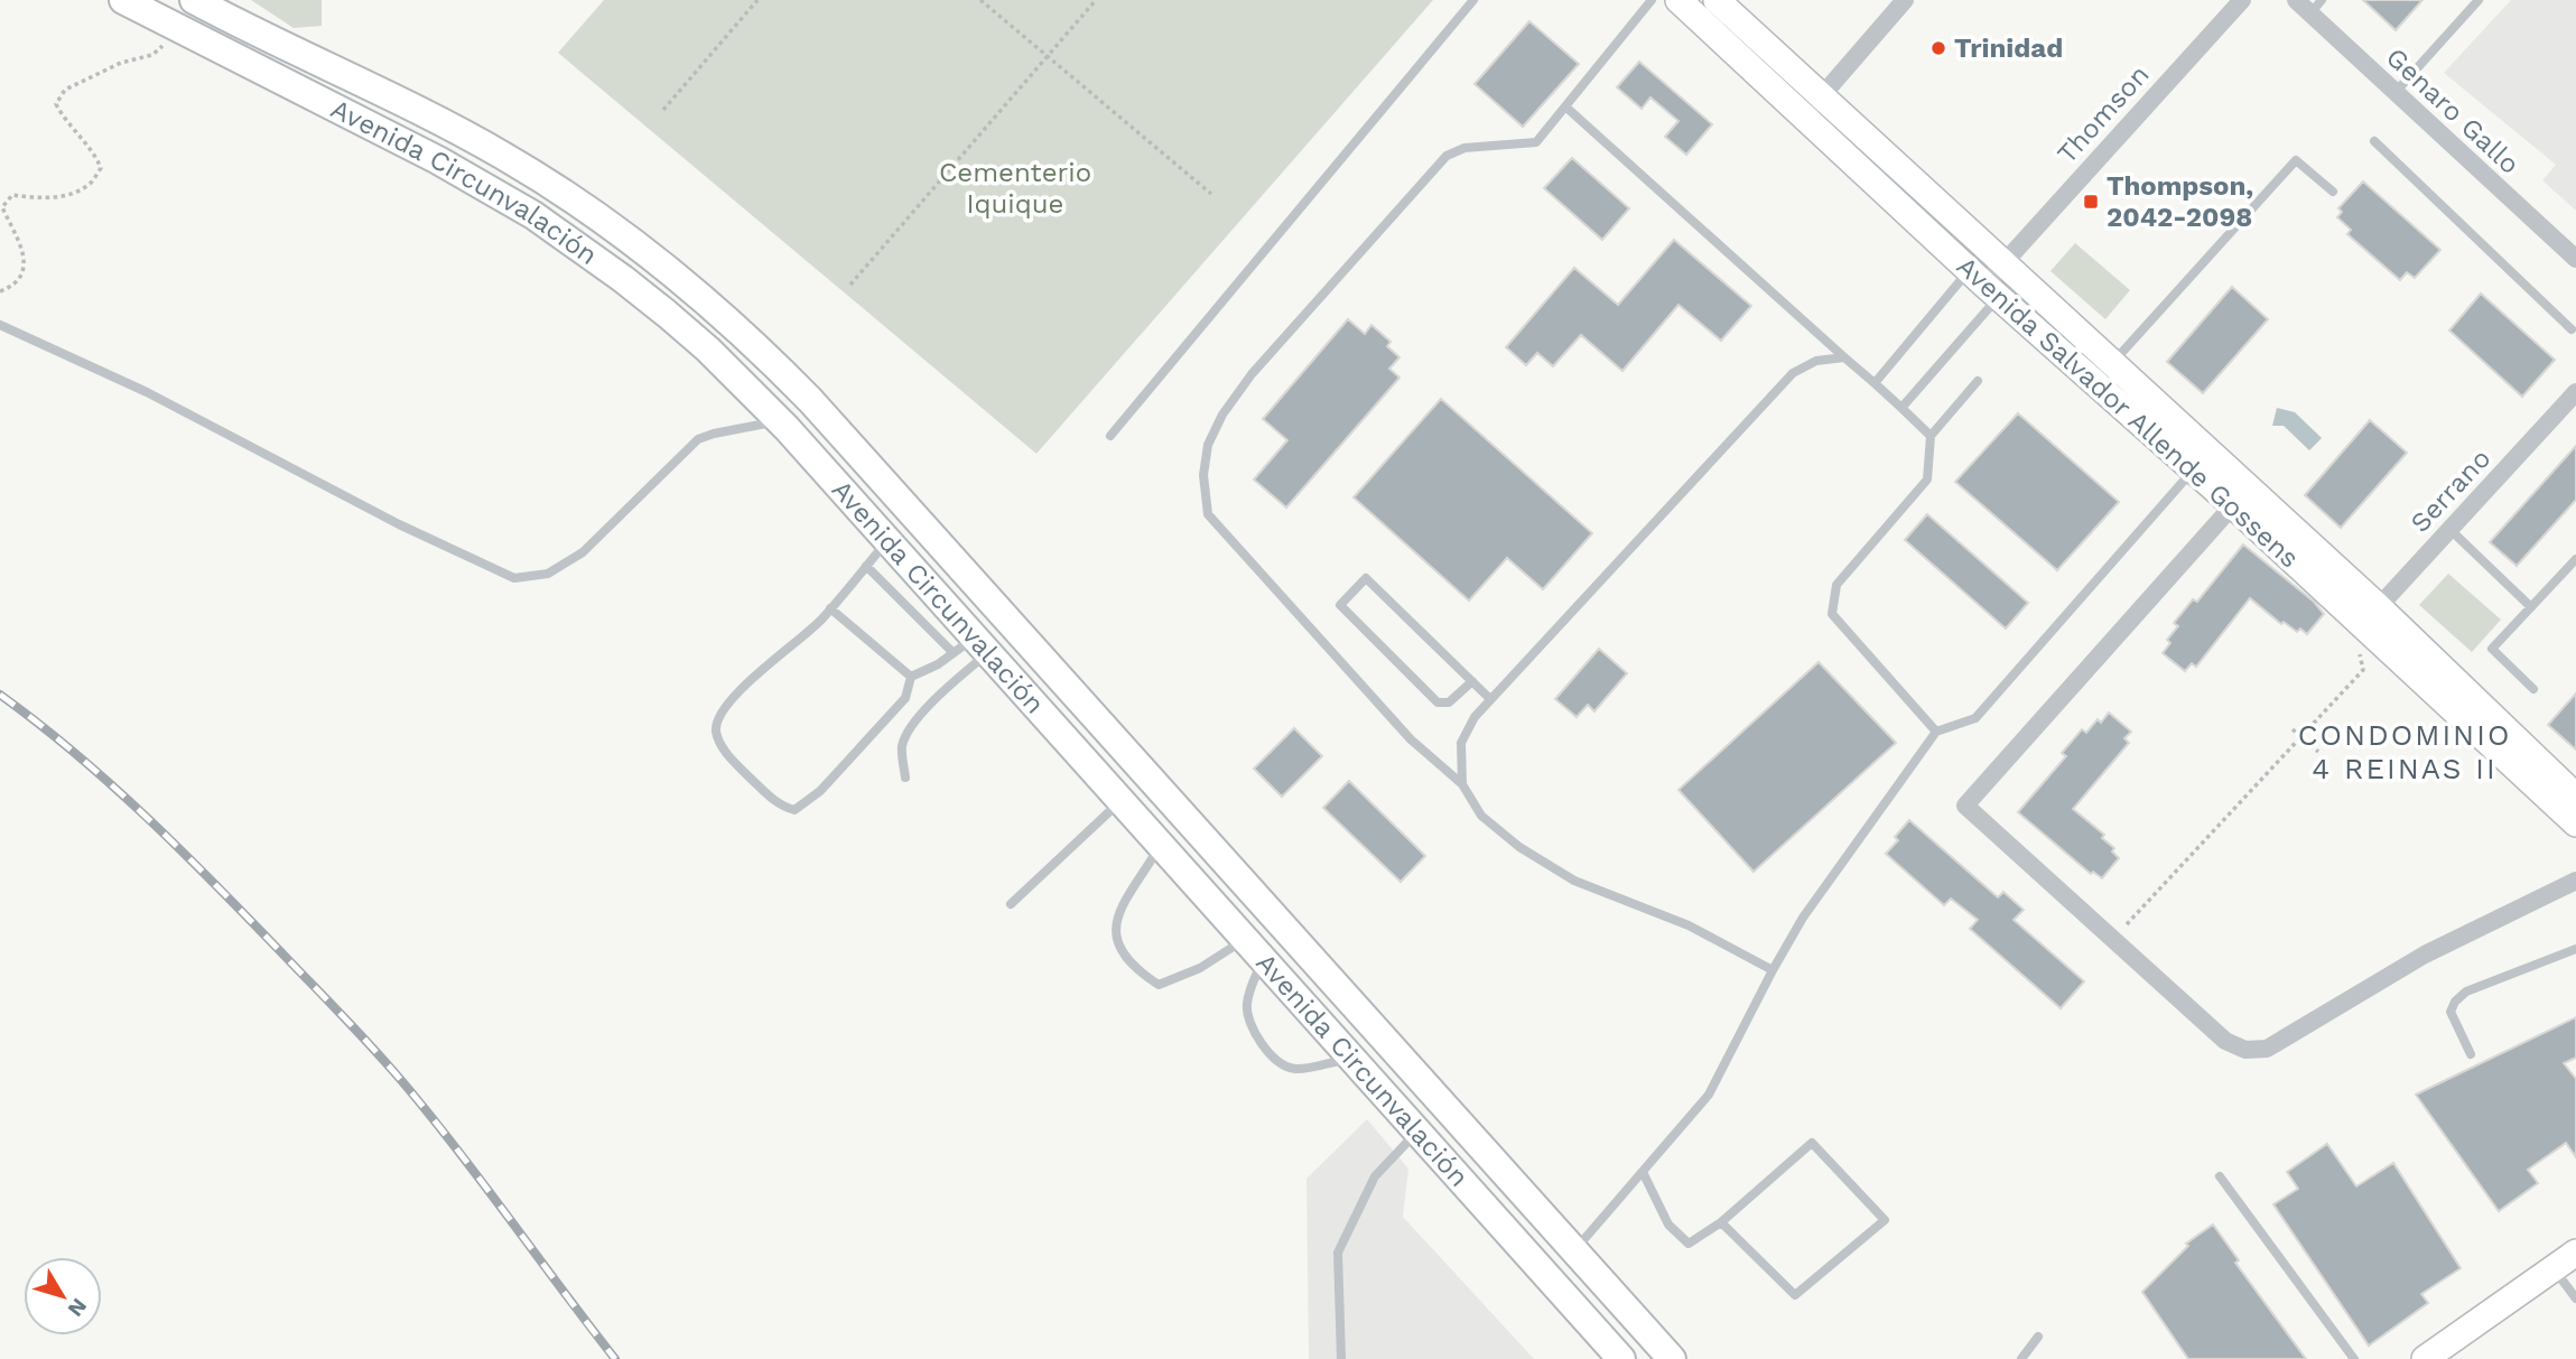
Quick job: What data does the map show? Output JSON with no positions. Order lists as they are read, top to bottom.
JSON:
{
  "streets": {
    "main road": ["Avenida Circunvalación", "Avenida Salvador Allende Gossens"],
    "street": ["Genaro Gallo", "Thomson", "Serrano"]
  },
  "crossings": [
    ["Thomson", "Avenida Salvador Allende Gossens"],
    ["Avenida Salvador Allende Gossens", "Serrano"]
  ],
  "districts": ["CONDOMINIO 4 REINAS II"],
  "parks": ["Cementerio Iquique"],
  "places": {
    "other": ["Trinidad"],
    "transit": ["Thompson, 2042-2098"]
  },
  "north": "bottom right"
}
